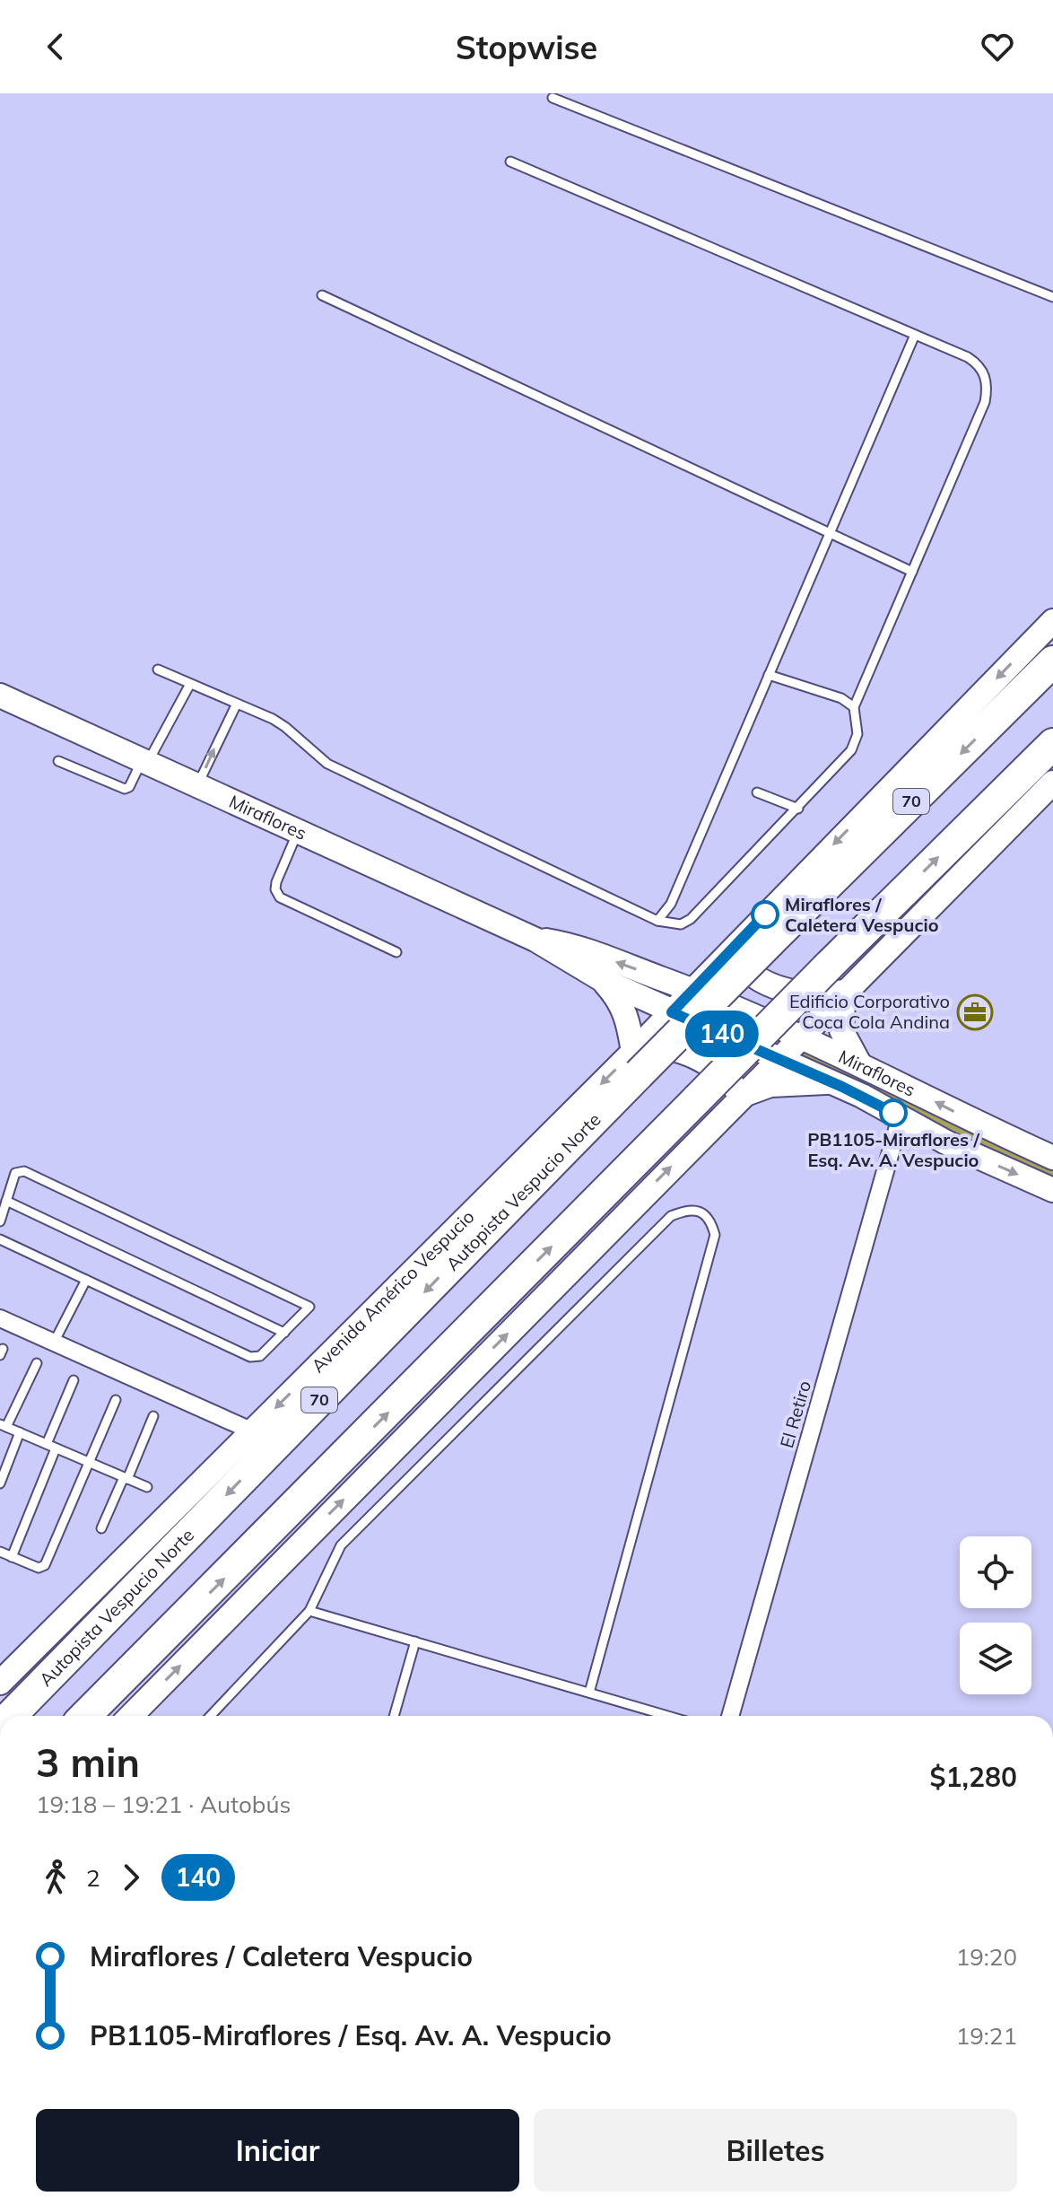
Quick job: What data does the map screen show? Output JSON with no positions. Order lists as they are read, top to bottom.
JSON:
{
  "streets": {
    "highway": ["70", "Autopista Vespucio Norte"],
    "main road": ["Miraflores", "Avenida Américo Vespucio"],
    "street": ["El Retiro"]
  },
  "crossings": [
    ["Miraflores", "Avenida Américo Vespucio"],
    ["Miraflores", "El Retiro"],
    ["Autopista Vespucio Norte", "Avenida Américo Vespucio"]
  ],
  "places": {
    "other": ["Miraflores / Caletera Vespucio", "PB1105-Miraflores / Esq. Av. A. Vespucio"],
    "office": ["Edificio Corporativo Coca Cola Andina"]
  },
  "lines": ["bus line 140"],
  "page": {
    "header": "Stopwise",
    "on_map": "140",
    "heading": ["3 min", "19:18 – 19:21 · Autobús", "$1,280"],
    "legs": ["2", "140"],
    "list": [
      {
        "name": "Miraflores / Caletera Vespucio",
        "value": "19:20"
      },
      {
        "name": "PB1105-Miraflores / Esq. Av. A. Vespucio",
        "value": "19:21"
      }
    ],
    "buttons": ["Iniciar", "Billetes"]
  }
}
